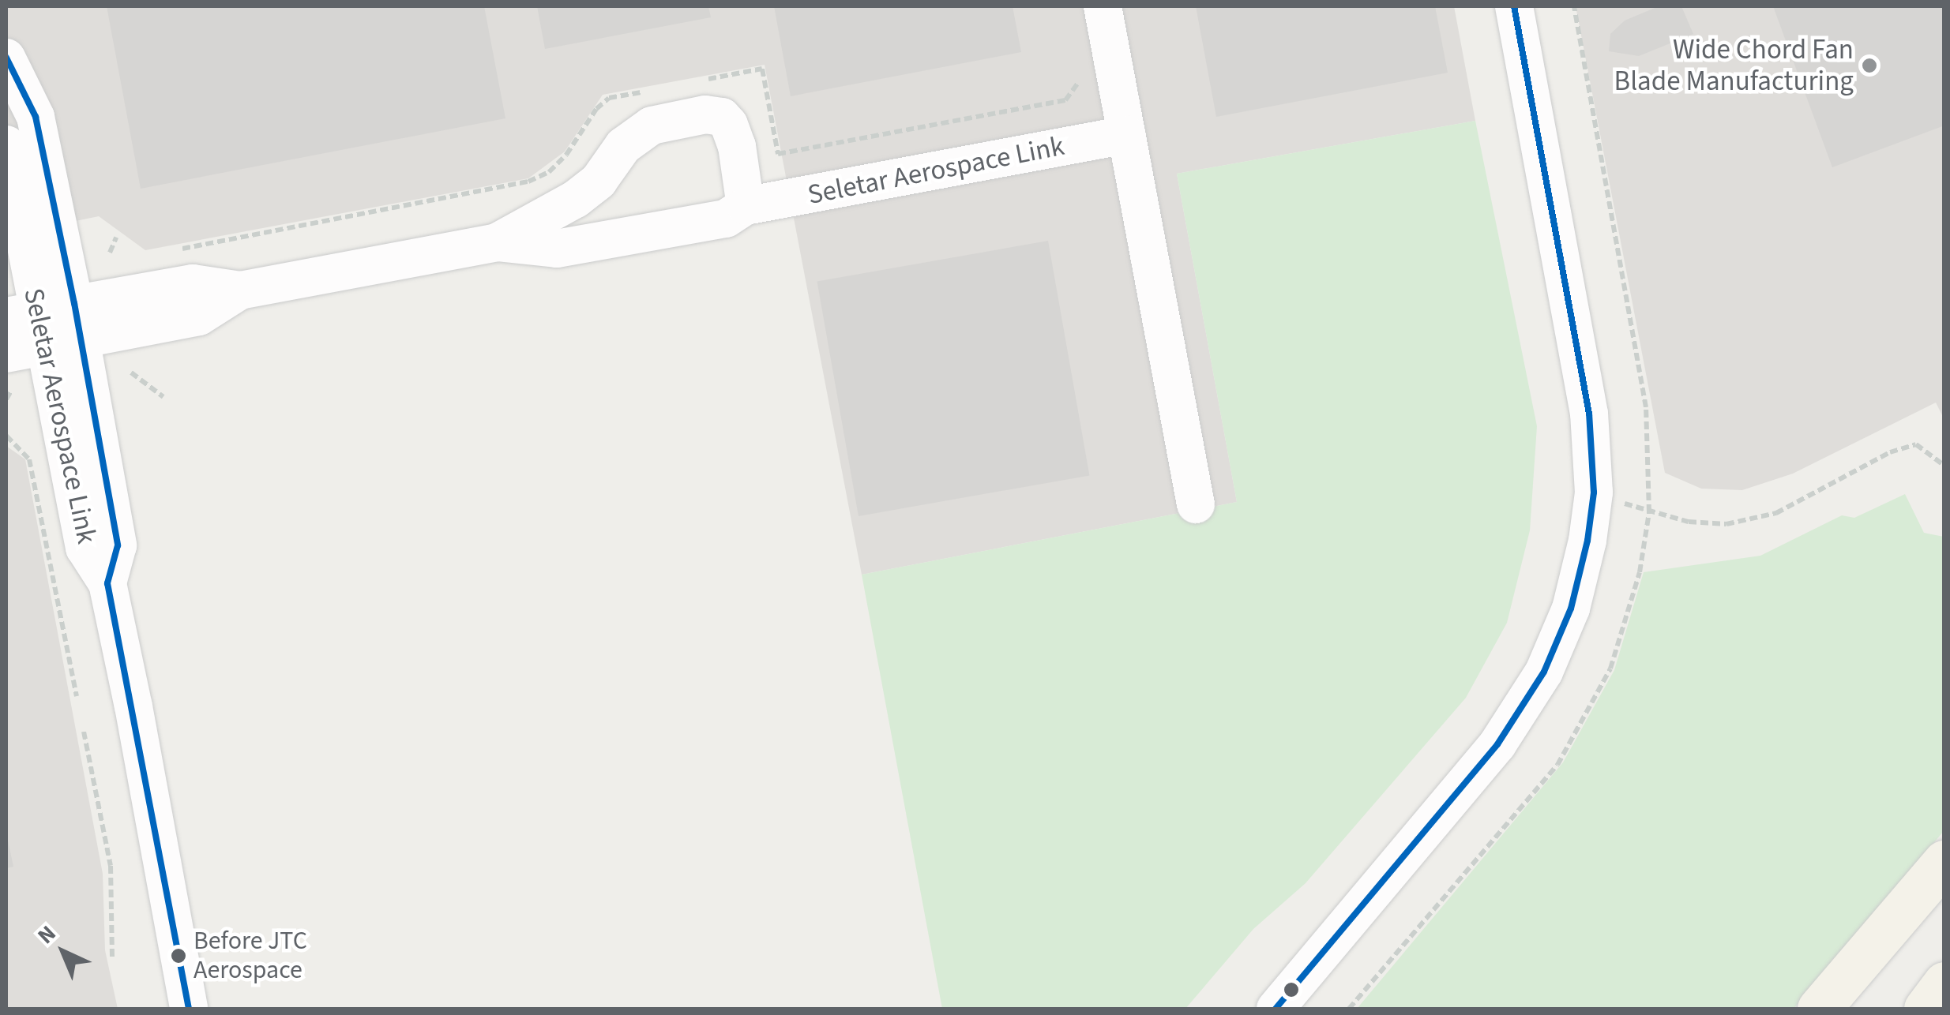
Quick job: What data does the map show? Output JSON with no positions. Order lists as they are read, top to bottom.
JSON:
{
  "streets": {
    "street": ["Seletar Aerospace Link"]
  },
  "places": ["Wide Chord Fan Blade Manufacturing", "Before JTC Aerospace"],
  "north": "top left"
}
